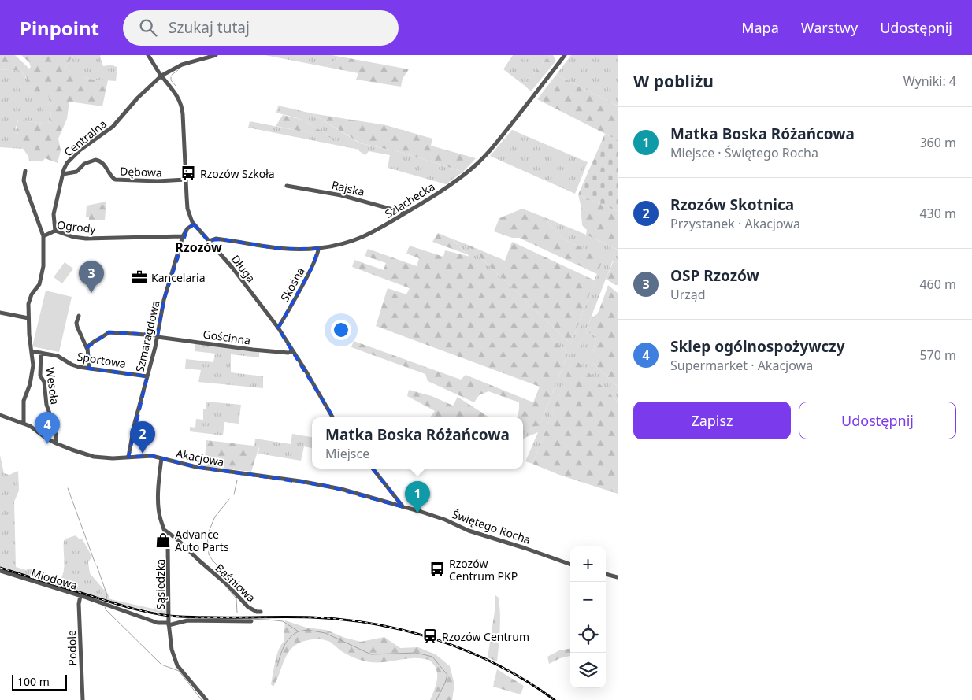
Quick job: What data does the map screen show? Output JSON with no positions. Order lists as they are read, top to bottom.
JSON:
{
  "streets": {
    "street": [
      "Centralna",
      "Dębowa",
      "Rajska",
      "Szlachecka",
      "Ogrody",
      "Długa",
      "Skośna",
      "Szmaragdowa",
      "Gościnna",
      "Sportowa",
      "Wesoła",
      "Akacjowa",
      "Świętego Rocha",
      "Miodowa",
      "Baśniowa",
      "Sąsiedzka",
      "Podole"
    ]
  },
  "crossings": [
    ["Centralna", "Dębowa"],
    ["Centralna", "Ogrody"],
    ["Centralna", "Długa"],
    ["Dębowa", "Długa"],
    ["Rajska", "Szlachecka"],
    ["Szlachecka", "Długa"],
    ["Szlachecka", "Skośna"],
    ["Ogrody", "Szmaragdowa"],
    ["Ogrody", "Sportowa"],
    ["Ogrody", "Akacjowa"],
    ["Długa", "Skośna"],
    ["Długa", "Szmaragdowa"],
    ["Długa", "Gościnna"],
    ["Szmaragdowa", "Gościnna"],
    ["Szmaragdowa", "Sportowa"],
    ["Szmaragdowa", "Akacjowa"],
    ["Sportowa", "Wesoła"],
    ["Wesoła", "Akacjowa"],
    ["Akacjowa", "Świętego Rocha"],
    ["Akacjowa", "Sąsiedzka"],
    ["Miodowa", "Sąsiedzka"],
    ["Miodowa", "Podole"],
    ["Baśniowa", "Sąsiedzka"]
  ],
  "districts": ["Rzozów"],
  "places": {
    "bus stop": ["Rzozów Szkoła", "Rzozów Centrum PKP"],
    "office": ["Kancelaria"],
    "shop": ["Advance Auto Parts"],
    "station": ["Rzozów Centrum"]
  },
  "scale_bar": "100 m",
  "page": {
    "header": "Pinpoint",
    "search": "Szukaj tutaj",
    "nav": ["Mapa", "Warstwy", "Udostępnij"],
    "heading": ["W pobliżu", "Wyniki: 4"],
    "list": [
      {
        "mark": "1",
        "name": "Matka Boska Różańcowa",
        "note": "Miejsce · Świętego Rocha",
        "value": "360 m"
      },
      {
        "mark": "2",
        "name": "Rzozów Skotnica",
        "note": "Przystanek · Akacjowa",
        "value": "430 m"
      },
      {
        "mark": "3",
        "name": "OSP Rzozów",
        "note": "Urząd",
        "value": "460 m"
      },
      {
        "mark": "4",
        "name": "Sklep ogólnospożywczy",
        "note": "Supermarket · Akacjowa",
        "value": "570 m"
      }
    ],
    "pins": [
      "3",
      "4",
      "2",
      "1"
    ],
    "buttons": ["Zapisz", "Udostępnij"],
    "popup": ["Matka Boska Różańcowa", "Miejsce"],
    "map_buttons": ["+", "−"],
    "scale": "100 m"
  }
}
